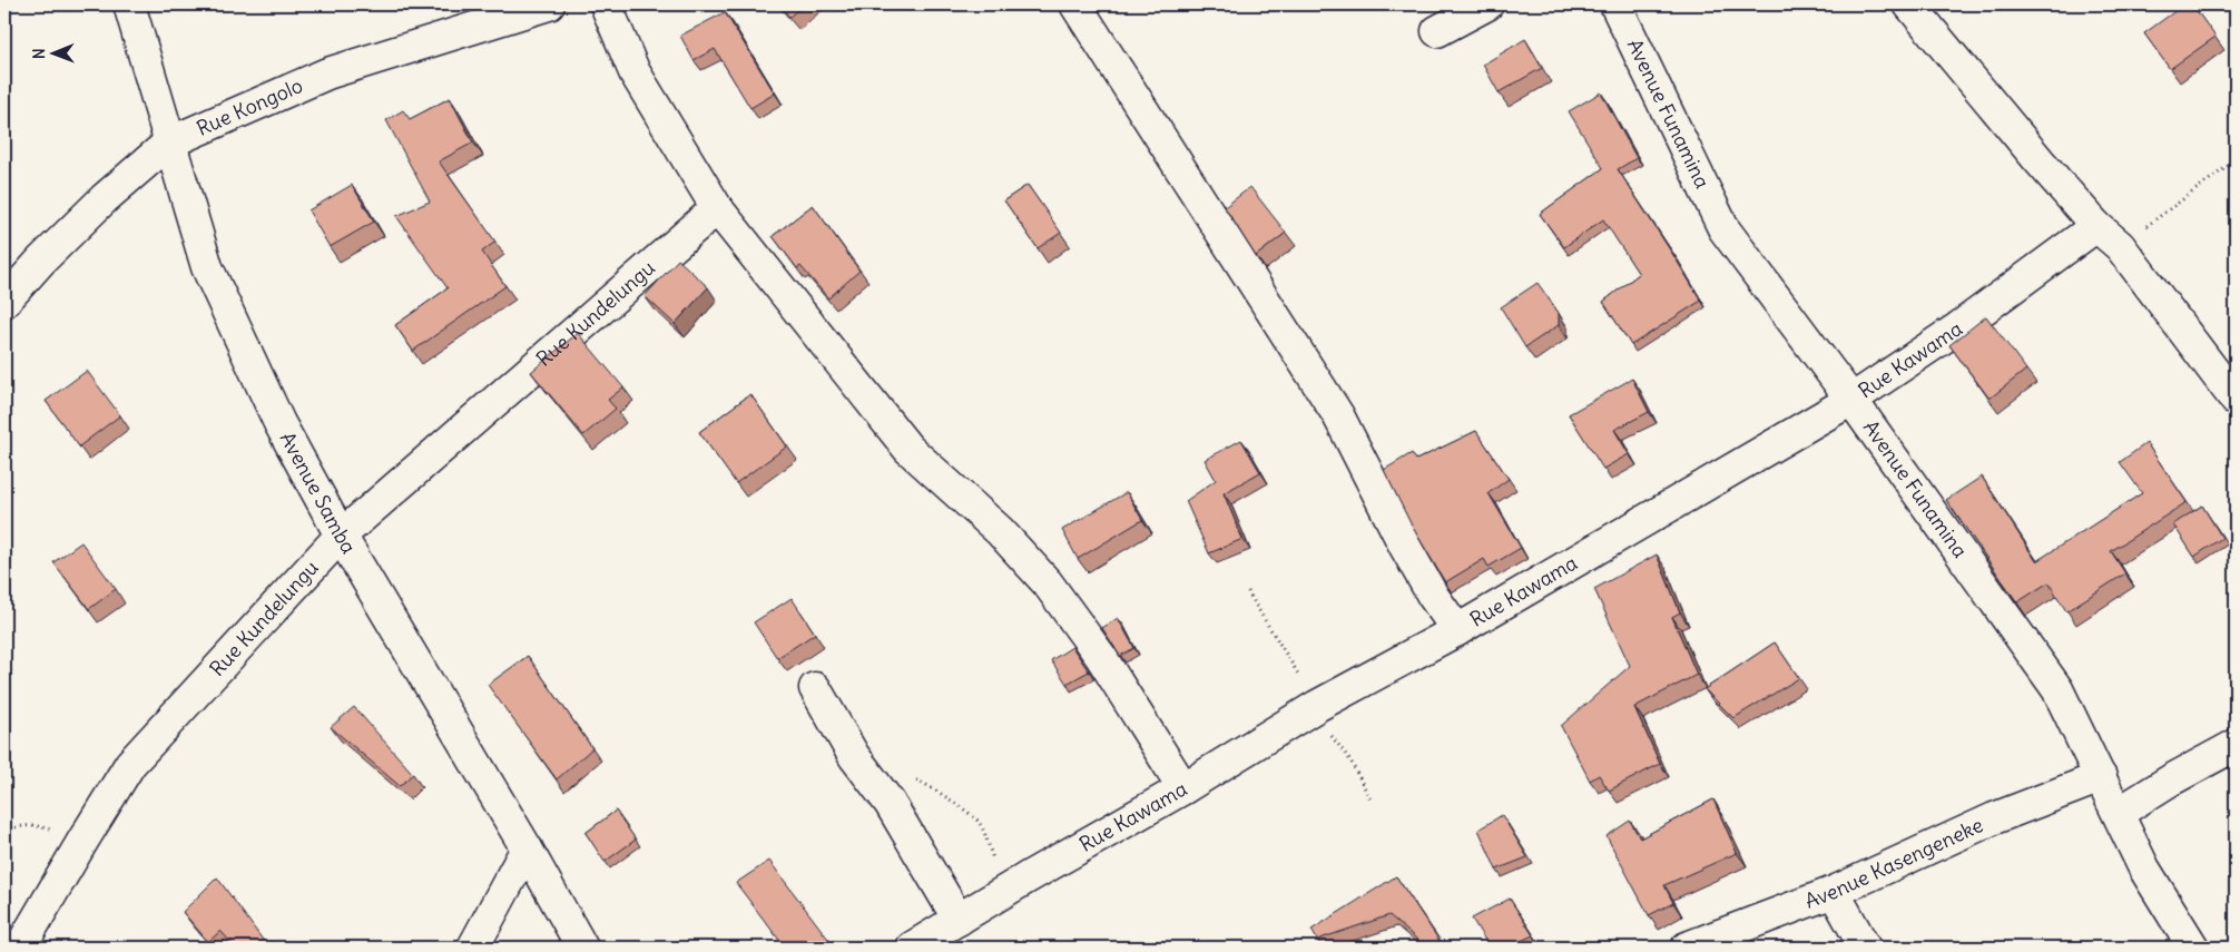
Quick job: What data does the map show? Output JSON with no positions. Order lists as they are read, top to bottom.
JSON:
{
  "streets": {
    "street": [
      "Rue Kongolo",
      "Avenue Funamina",
      "Rue Kundelungu",
      "Rue Kawama",
      "Avenue Samba",
      "Avenue Kasengeneke"
    ]
  },
  "crossings": [
    ["Rue Kongolo", "Avenue Samba"],
    ["Avenue Funamina", "Rue Kawama"],
    ["Avenue Funamina", "Avenue Kasengeneke"],
    ["Rue Kundelungu", "Avenue Samba"]
  ],
  "north": "left"
}
